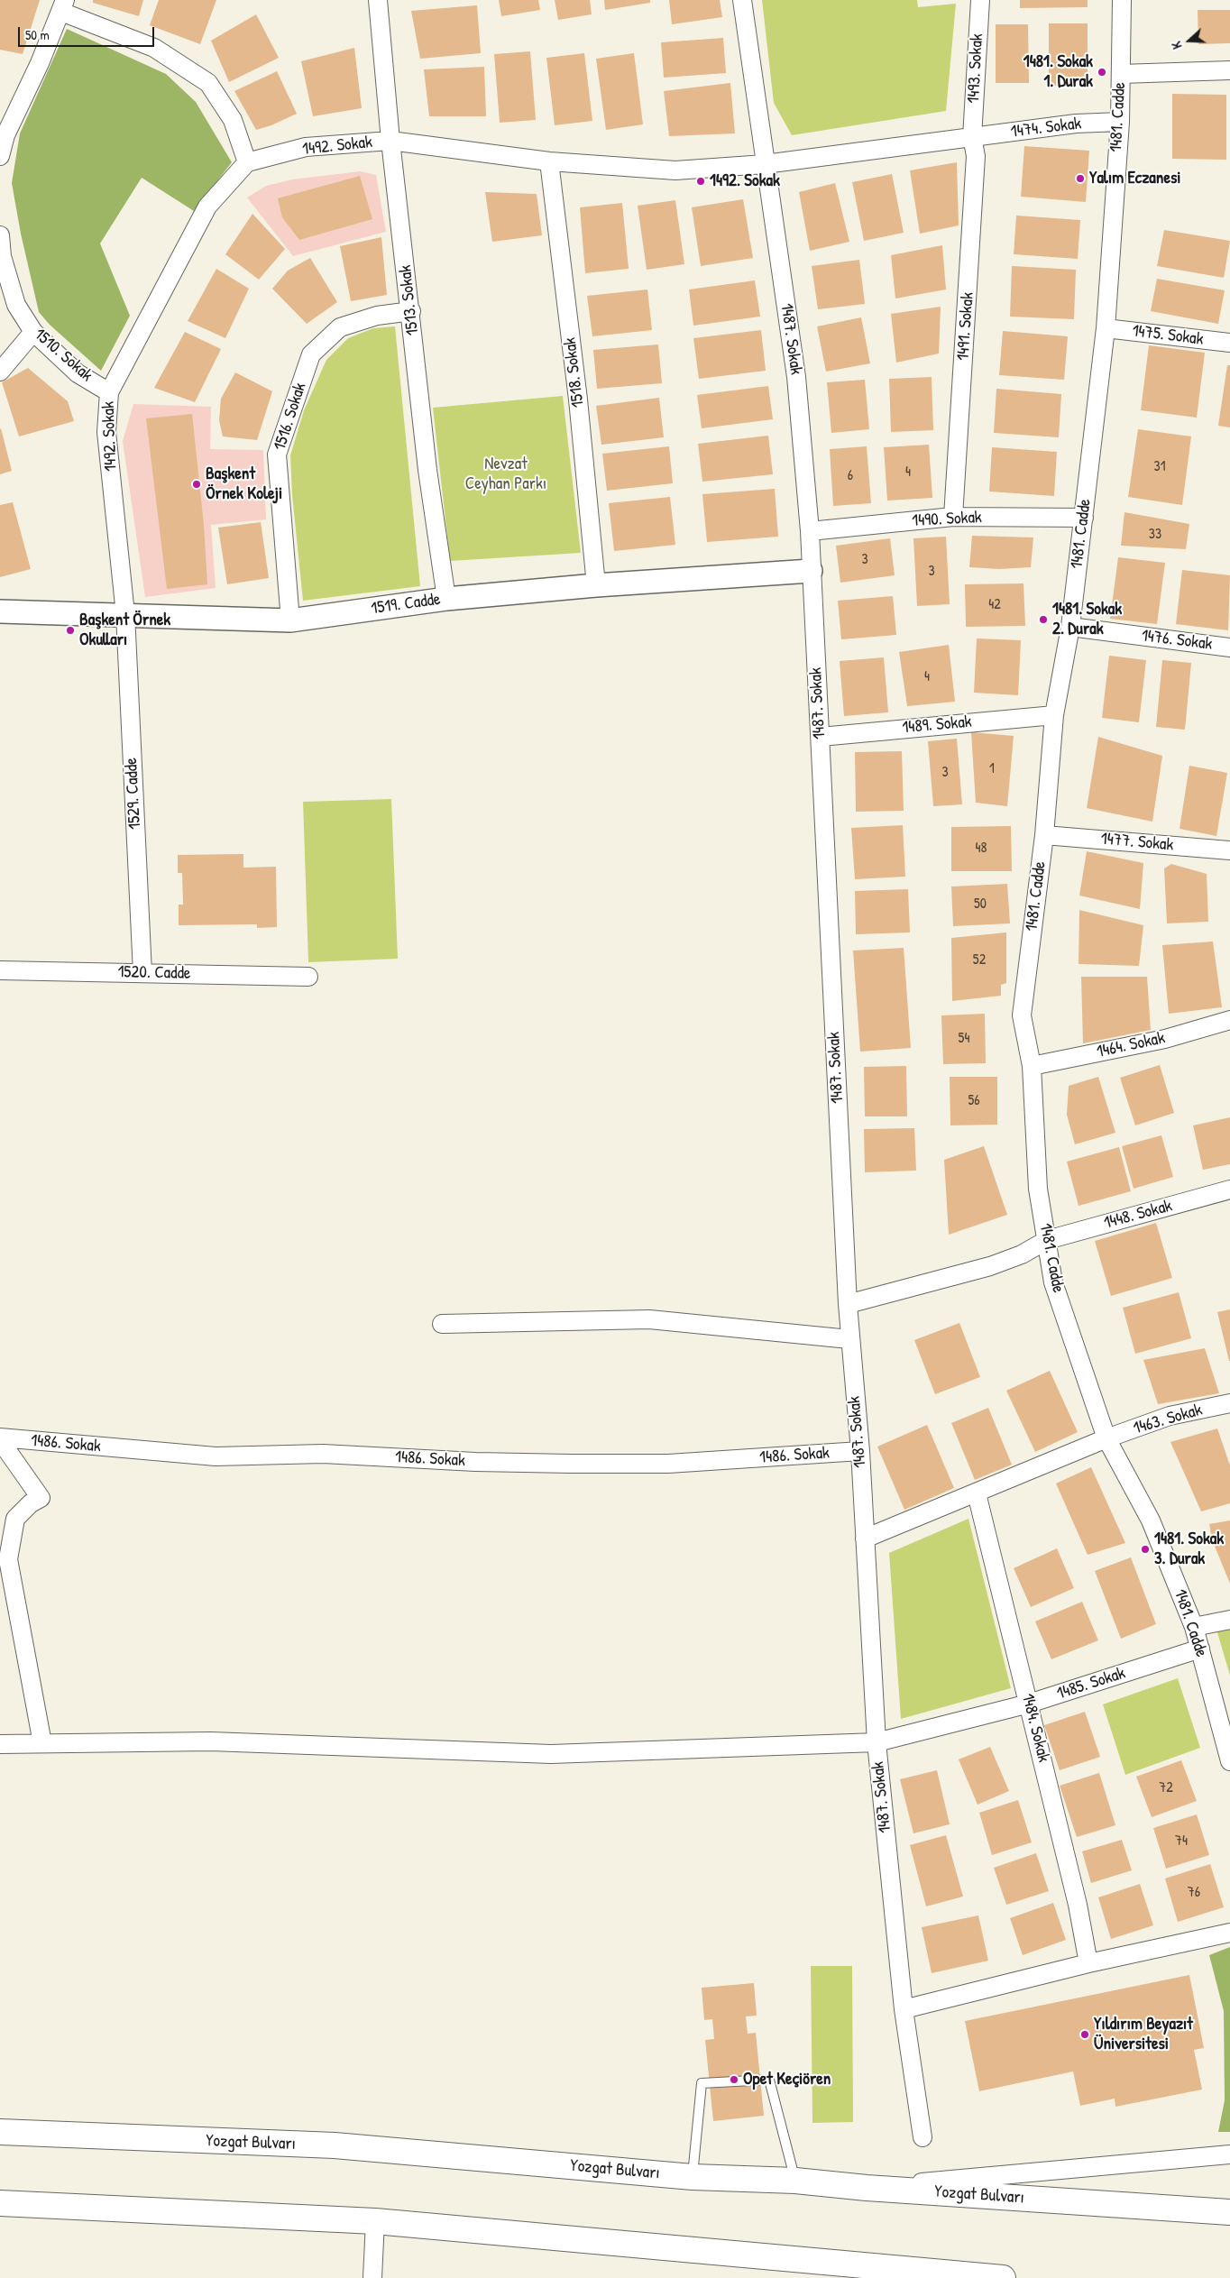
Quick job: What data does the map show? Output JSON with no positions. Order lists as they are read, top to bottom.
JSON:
{
  "streets": {
    "main road": ["Yozgat Bulvarı"],
    "street": [
      "1493. Sokak",
      "1481. Cadde",
      "1474. Sokak",
      "1492. Sokak",
      "1513. Sokak",
      "1491. Sokak",
      "1475. Sokak",
      "1487. Sokak",
      "1510. Sokak",
      "1518. Sokak",
      "1516. Sokak",
      "1490. Sokak",
      "1519. Cadde",
      "1476. Sokak",
      "1489. Sokak",
      "1529. Cadde",
      "1477. Sokak",
      "1520. Cadde",
      "1464. Sokak",
      "1448. Sokak",
      "1463. Sokak",
      "1486. Sokak",
      "1485. Sokak",
      "1484. Sokak"
    ]
  },
  "crossings": [
    ["1493. Sokak", "1474. Sokak"],
    ["1493. Sokak", "1492. Sokak"],
    ["1493. Sokak", "1491. Sokak"],
    ["1481. Cadde", "1474. Sokak"],
    ["1481. Cadde", "1475. Sokak"],
    ["1481. Cadde", "1490. Sokak"],
    ["1481. Cadde", "1476. Sokak"],
    ["1481. Cadde", "1489. Sokak"],
    ["1481. Cadde", "1477. Sokak"],
    ["1481. Cadde", "1464. Sokak"],
    ["1481. Cadde", "1448. Sokak"],
    ["1481. Cadde", "1463. Sokak"],
    ["1481. Cadde", "1485. Sokak"],
    ["1474. Sokak", "1492. Sokak"],
    ["1474. Sokak", "1491. Sokak"],
    ["1492. Sokak", "1513. Sokak"],
    ["1492. Sokak", "1491. Sokak"],
    ["1492. Sokak", "1487. Sokak"],
    ["1492. Sokak", "1510. Sokak"],
    ["1492. Sokak", "1518. Sokak"],
    ["1492. Sokak", "1519. Cadde"],
    ["1492. Sokak", "1529. Cadde"],
    ["1513. Sokak", "1516. Sokak"],
    ["1513. Sokak", "1519. Cadde"],
    ["1491. Sokak", "1490. Sokak"],
    ["1487. Sokak", "1490. Sokak"],
    ["1487. Sokak", "1519. Cadde"],
    ["1487. Sokak", "1489. Sokak"],
    ["1487. Sokak", "1448. Sokak"],
    ["1487. Sokak", "1486. Sokak"],
    ["1487. Sokak", "1485. Sokak"],
    ["1518. Sokak", "1519. Cadde"],
    ["1516. Sokak", "1519. Cadde"],
    ["1519. Cadde", "1529. Cadde"],
    ["1529. Cadde", "1520. Cadde"],
    ["1485. Sokak", "1484. Sokak"]
  ],
  "parks": ["Nevzat Ceyhan Parkı"],
  "places": [
    "1481. Sokak 1. Durak",
    "Yalım Eczanesi",
    "1492. Sokak",
    "Başkent Örnek Koleji",
    "1481. Sokak 2. Durak",
    "Başkent Örnek Okulları",
    "1481. Sokak 3. Durak",
    "Yıldırım Beyazıt Üniversitesi",
    "Opet Keçiören"
  ],
  "house_numbers": [
    "31",
    "4",
    "6",
    "33",
    "3",
    "3",
    "42",
    "4",
    "1",
    "3",
    "48",
    "50",
    "52",
    "54",
    "56",
    "72",
    "74",
    "76"
  ],
  "scale_bar": "50 m",
  "north": "left"
}
